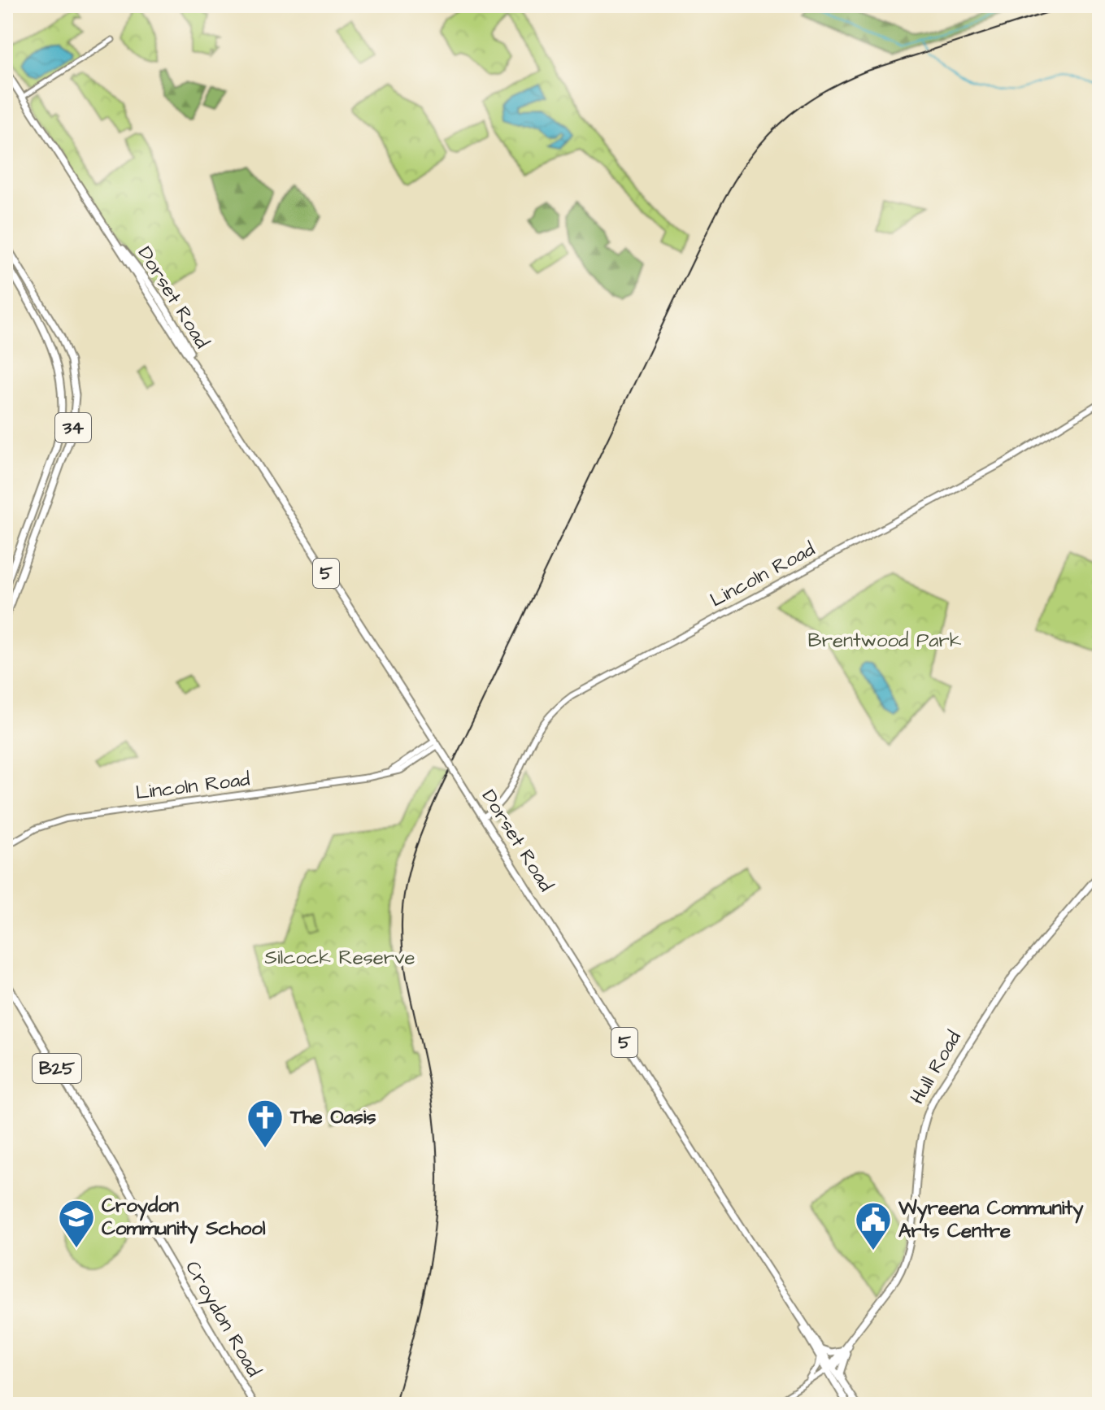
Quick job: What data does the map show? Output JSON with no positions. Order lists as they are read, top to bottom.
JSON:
{
  "streets": {
    "main road": [
      "Dorset Road",
      "34",
      "5",
      "Lincoln Road",
      "Hull Road",
      "B25",
      "Croydon Road"
    ]
  },
  "crossings": [
    ["Dorset Road", "Lincoln Road"],
    ["Dorset Road", "Hull Road"]
  ],
  "parks": ["Brentwood Park", "Silcock Reserve"],
  "places": {
    "church": ["The Oasis"],
    "school or university": ["Croydon Community School"],
    "public building": ["Wyreena Community Arts Centre"]
  }
}
